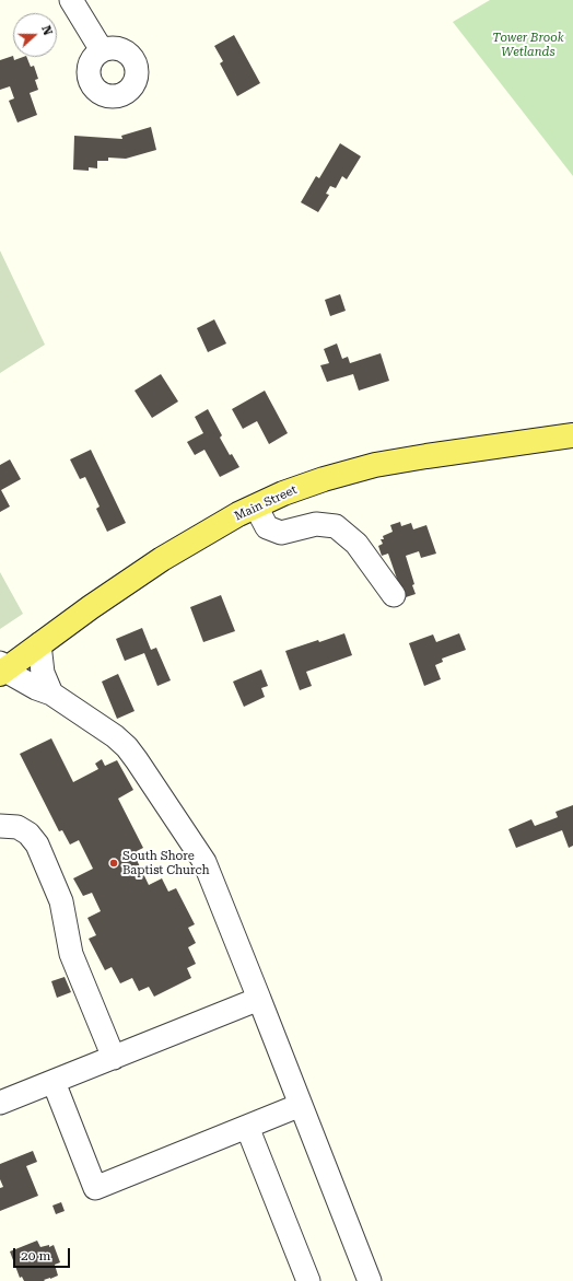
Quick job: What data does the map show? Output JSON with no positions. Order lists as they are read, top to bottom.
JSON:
{
  "streets": {
    "main road": ["Main Street"]
  },
  "parks": ["Tower Brook Wetlands"],
  "places": ["South Shore Baptist Church"],
  "scale_bar": "20 m",
  "north": "right"
}
